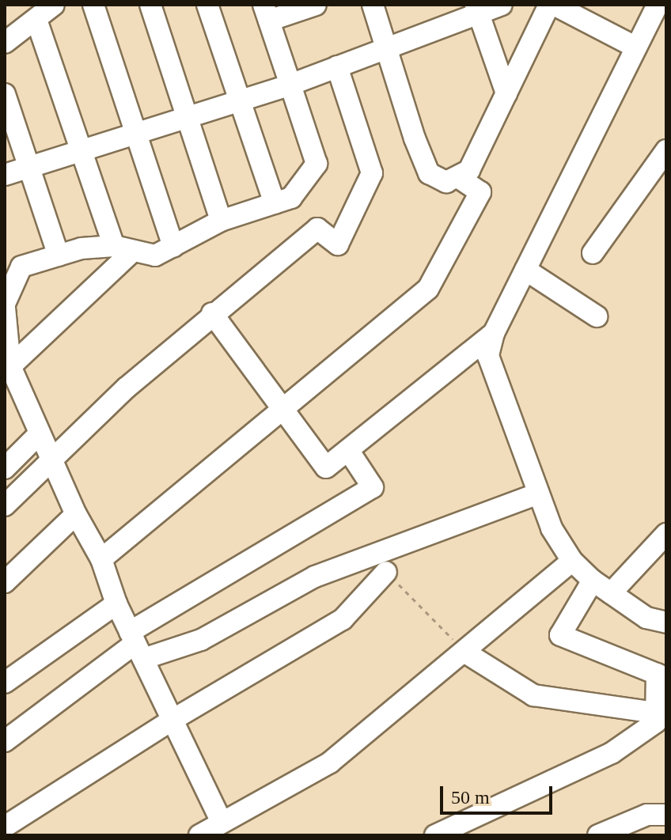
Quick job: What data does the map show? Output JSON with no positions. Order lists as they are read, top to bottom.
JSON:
{
  "scale_bar": "50 m"
}
